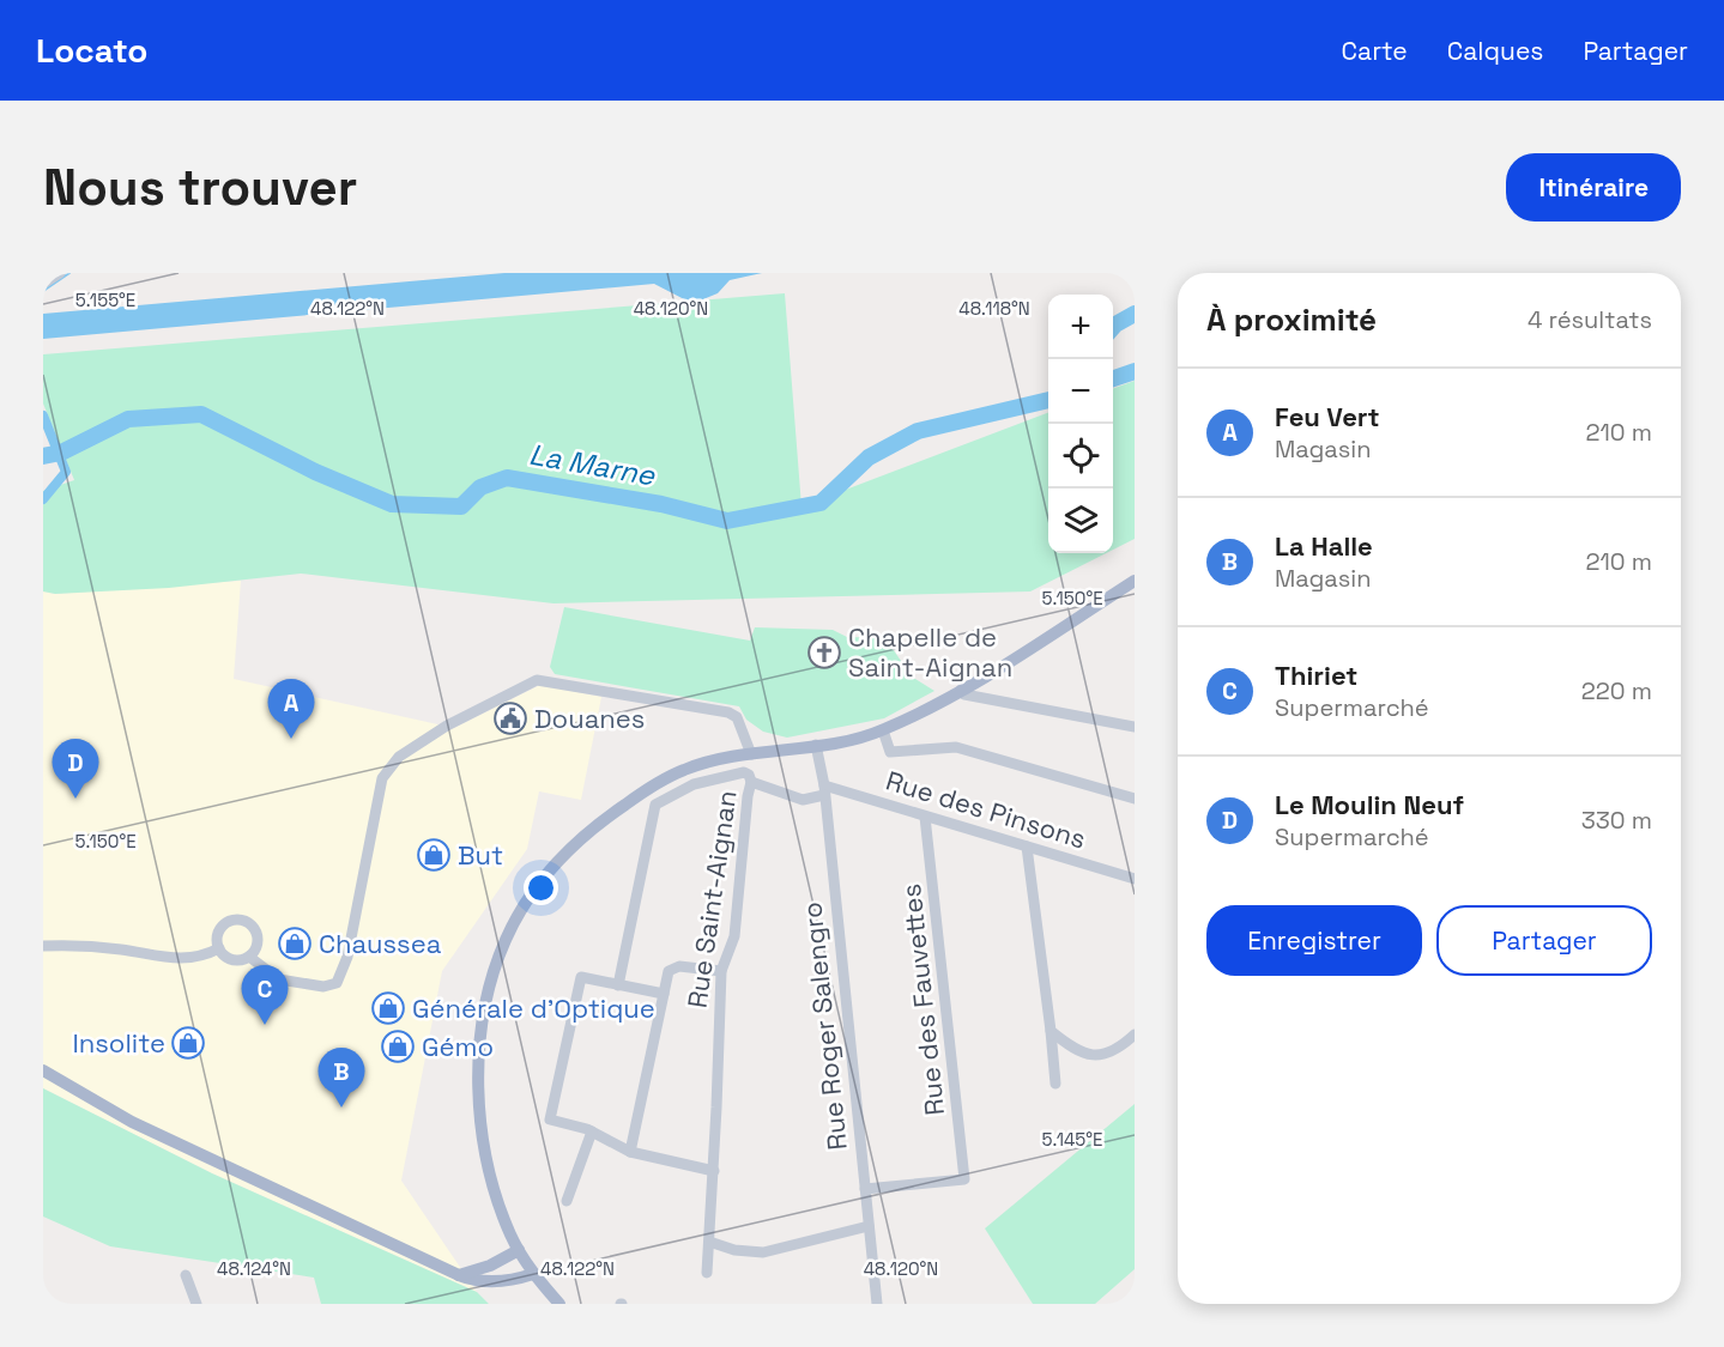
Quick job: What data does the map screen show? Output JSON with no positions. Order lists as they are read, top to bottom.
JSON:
{
  "streets": {
    "street": [
      "Rue des Pinsons",
      "Rue Saint-Aignan",
      "Rue des Fauvettes",
      "Rue Roger Salengro"
    ]
  },
  "crossings": [
    ["Rue des Pinsons", "Rue Saint-Aignan"],
    ["Rue des Pinsons", "Rue des Fauvettes"],
    ["Rue des Pinsons", "Rue Roger Salengro"],
    ["Rue Saint-Aignan", "Rue Roger Salengro"],
    ["Rue des Fauvettes", "Rue Roger Salengro"]
  ],
  "water": ["La Marne"],
  "places": {
    "church": ["Chapelle de Saint-Aignan"],
    "public building": ["Douanes"],
    "shop": [
      "But",
      "Chaussea",
      "Générale d'Optique",
      "Insolite",
      "Gémo"
    ]
  },
  "page": {
    "header": "Locato",
    "nav": ["Carte", "Calques", "Partager"],
    "buttons": [
      "Itinéraire",
      ["Enregistrer", "Partager"]
    ],
    "title": "Nous trouver",
    "heading": ["À proximité", "4 résultats"],
    "map_buttons": ["+", "−"],
    "list": [
      {
        "mark": "A",
        "name": "Feu Vert",
        "note": "Magasin",
        "value": "210 m"
      },
      {
        "mark": "B",
        "name": "La Halle",
        "note": "Magasin",
        "value": "210 m"
      },
      {
        "mark": "C",
        "name": "Thiriet",
        "note": "Supermarché",
        "value": "220 m"
      },
      {
        "mark": "D",
        "name": "Le Moulin Neuf",
        "note": "Supermarché",
        "value": "330 m"
      }
    ],
    "pins": [
      "A",
      "D",
      "C",
      "B"
    ]
  },
  "coordinates": [
    "5.155°E",
    "48.122°N",
    "48.120°N",
    "48.118°N",
    "5.150°E",
    "5.145°E",
    "48.124°N"
  ]
}
